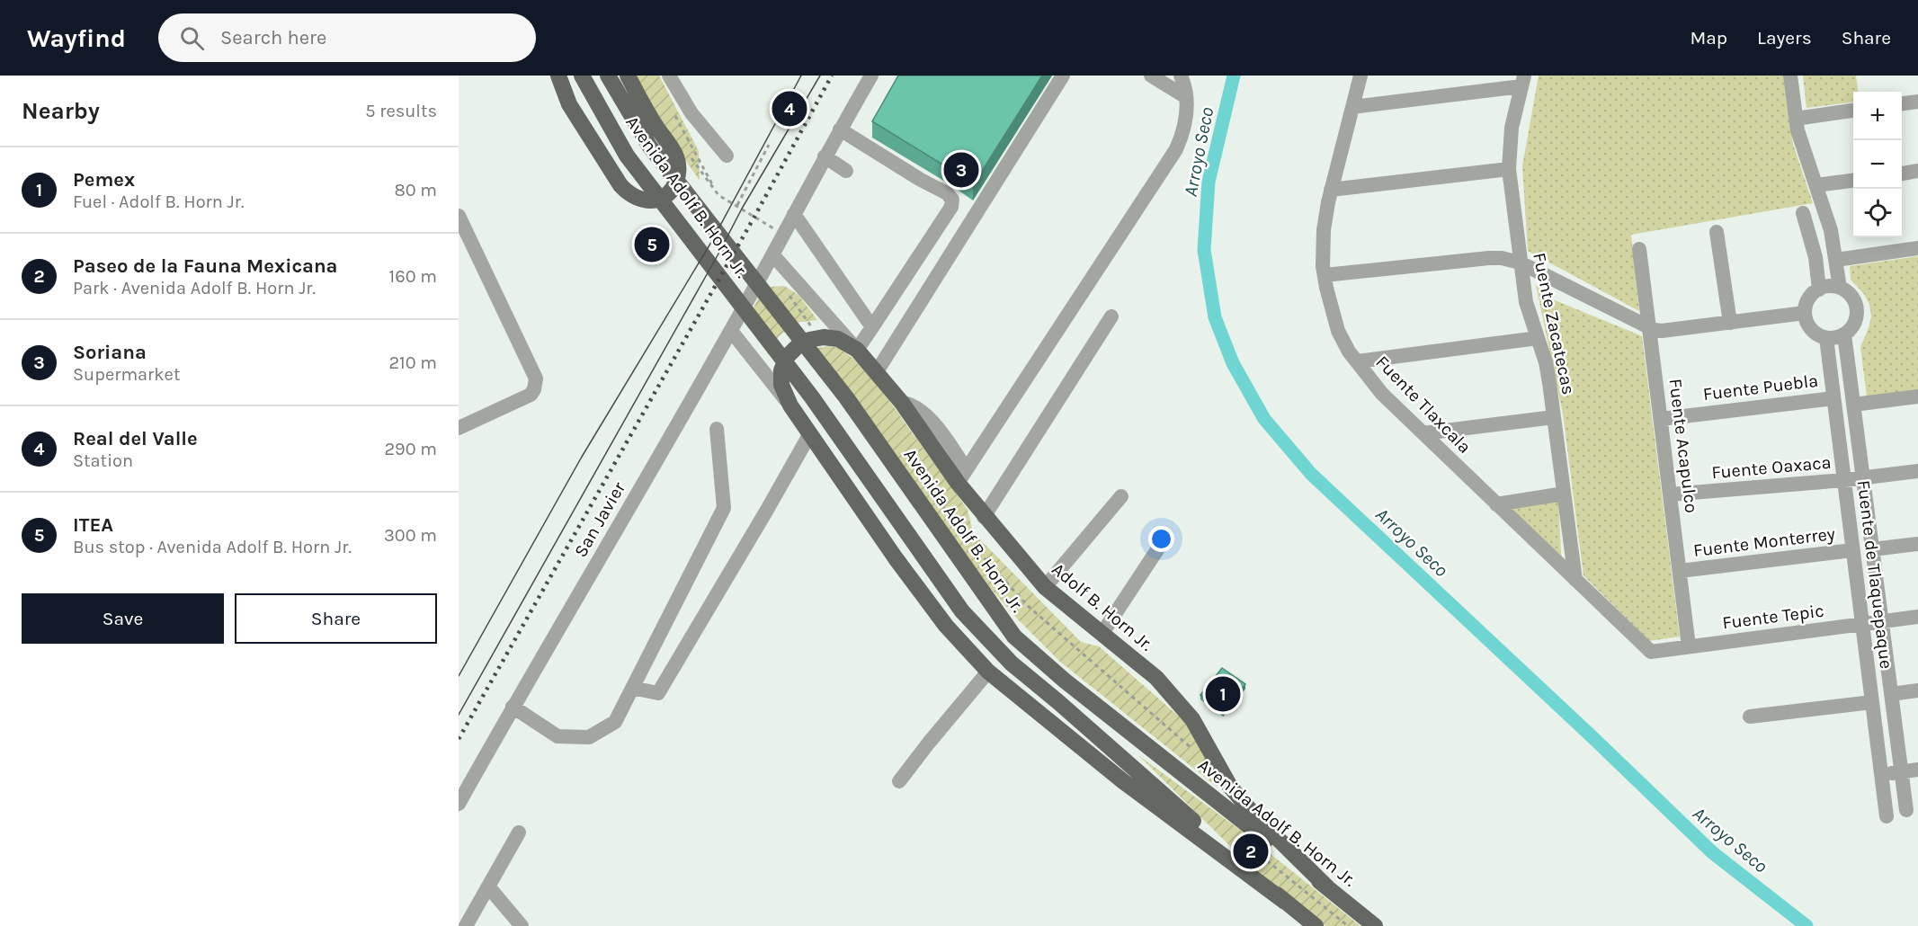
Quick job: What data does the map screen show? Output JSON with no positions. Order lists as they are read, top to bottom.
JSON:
{
  "streets": {
    "main road": ["Avenida Adolf B. Horn Jr.", "Adolf B. Horn Jr."],
    "street": [
      "Fuente Zacatecas",
      "Fuente Puebla",
      "Fuente Tlaxcala",
      "Fuente Acapulco",
      "Fuente Oaxaca",
      "San Javier",
      "Fuente Monterrey",
      "Fuente de Tlaquepaque",
      "Fuente Tepic"
    ]
  },
  "crossings": [
    ["Avenida Adolf B. Horn Jr.", "Adolf B. Horn Jr."],
    ["Fuente Zacatecas", "Fuente Tlaxcala"],
    ["Fuente Puebla", "Fuente Acapulco"],
    ["Fuente Puebla", "Fuente de Tlaquepaque"],
    ["Fuente Tlaxcala", "Fuente Acapulco"],
    ["Fuente Tlaxcala", "Fuente Tepic"],
    ["Fuente Acapulco", "Fuente Oaxaca"],
    ["Fuente Acapulco", "Fuente Monterrey"],
    ["Fuente Acapulco", "Fuente Tepic"],
    ["Fuente Oaxaca", "Fuente de Tlaquepaque"],
    ["San Javier", "Adolf B. Horn Jr."],
    ["Fuente Monterrey", "Fuente de Tlaquepaque"],
    ["Fuente de Tlaquepaque", "Fuente Tepic"]
  ],
  "water": ["Arroyo Seco"],
  "page": {
    "header": "Wayfind",
    "search": "Search here",
    "nav": ["Map", "Layers", "Share"],
    "heading": ["Nearby", "5 results"],
    "pins": [
      "4",
      "3",
      "5",
      "1",
      "2"
    ],
    "map_buttons": ["+", "−"],
    "list": [
      {
        "mark": "1",
        "name": "Pemex",
        "note": "Fuel · Adolf B. Horn Jr.",
        "value": "80 m"
      },
      {
        "mark": "2",
        "name": "Paseo de la Fauna Mexicana",
        "note": "Park · Avenida Adolf B. Horn Jr.",
        "value": "160 m"
      },
      {
        "mark": "3",
        "name": "Soriana",
        "note": "Supermarket",
        "value": "210 m"
      },
      {
        "mark": "4",
        "name": "Real del Valle",
        "note": "Station",
        "value": "290 m"
      },
      {
        "mark": "5",
        "name": "ITEA",
        "note": "Bus stop · Avenida Adolf B. Horn Jr.",
        "value": "300 m"
      }
    ],
    "buttons": ["Save", "Share"]
  }
}
